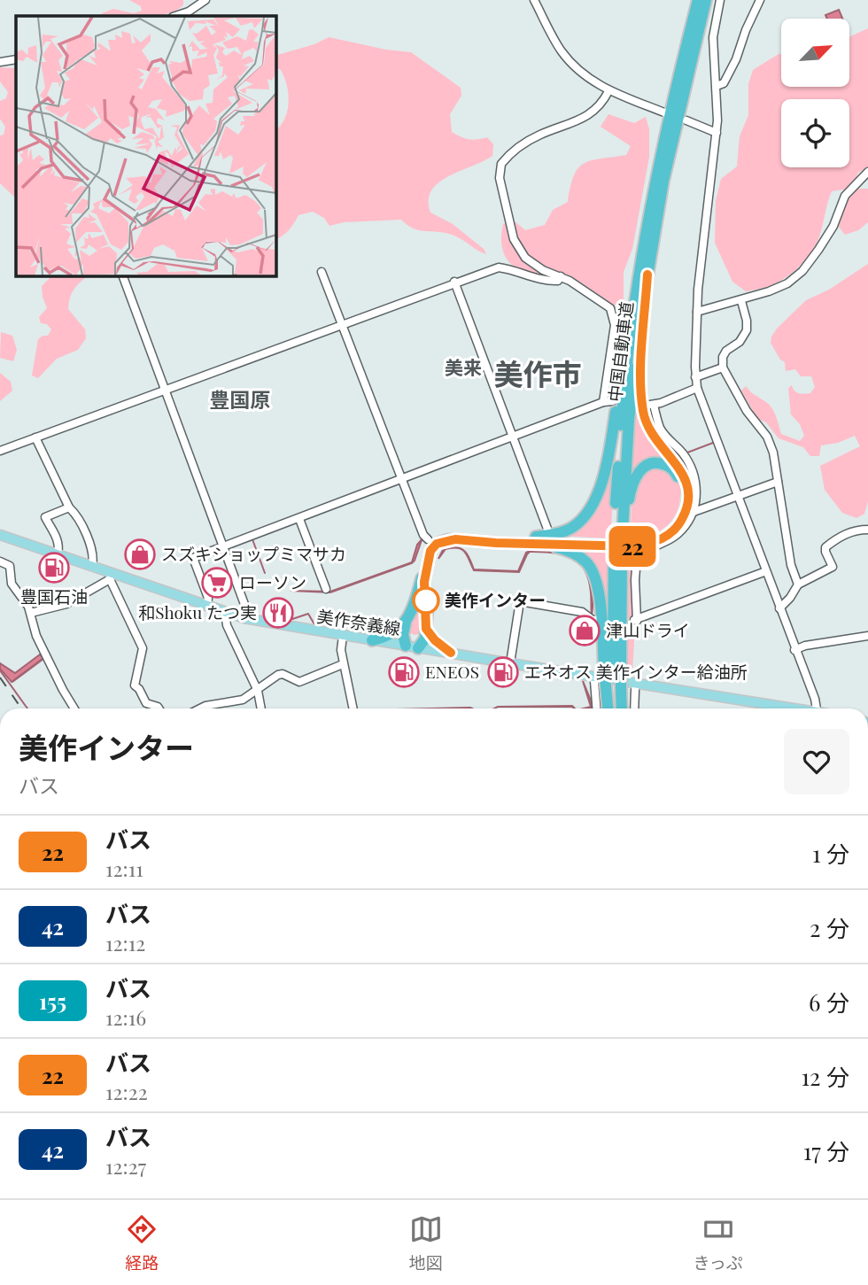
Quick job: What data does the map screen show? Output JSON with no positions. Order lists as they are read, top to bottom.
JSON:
{
  "streets": {
    "highway": ["中国自動車道"],
    "main road": ["美作奈義線"]
  },
  "districts": ["美来", "美作市", "豊国原"],
  "places": {
    "shop": ["スズキショップミマサカ", "津山ドライ"],
    "fuel station": ["豊国石油", "ENEOS", "エネオス 美作インター給油所"],
    "supermarket": ["ローソン"],
    "other": ["美作インター"],
    "restaurant": ["和Shoku たつ実"]
  },
  "lines": ["bus line 22"],
  "north": "top right",
  "page": {
    "on_map": "22",
    "heading": ["美作インター", "バス"],
    "list": [
      {
        "mark": "22",
        "name": "バス",
        "note": "12:11",
        "value": "1 分"
      },
      {
        "mark": "42",
        "name": "バス",
        "note": "12:12",
        "value": "2 分"
      },
      {
        "mark": "155",
        "name": "バス",
        "note": "12:16",
        "value": "6 分"
      },
      {
        "mark": "22",
        "name": "バス",
        "note": "12:22",
        "value": "12 分"
      },
      {
        "mark": "42",
        "name": "バス",
        "note": "12:27",
        "value": "17 分"
      }
    ],
    "tabs": ["経路", "地図", "きっぷ"]
  }
}
